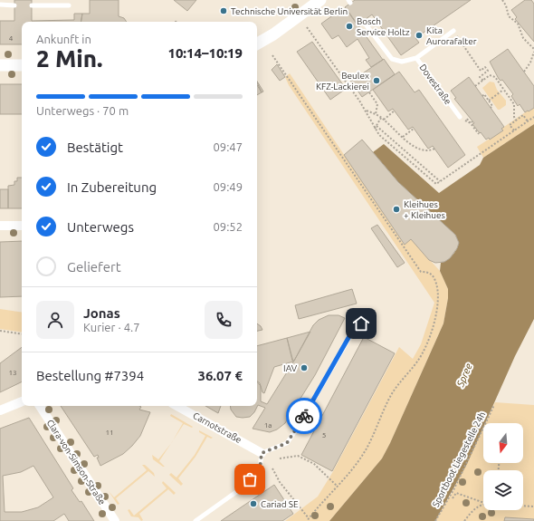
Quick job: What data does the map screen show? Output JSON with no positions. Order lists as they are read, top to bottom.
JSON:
{
  "streets": {
    "street": ["Carnotstraße", "Clara-von-Simson-Straße"],
    "lane": ["Dovestraße"],
    "path": ["Sportboot Liegestelle 24h"]
  },
  "water": ["Spree"],
  "places": [
    "Technische Universität Berlin",
    "Bosch Service Holtz",
    "Kita Aurorafalter",
    "Beulex KFZ-Lackierei",
    "Kleihues + Kleihues",
    "IAV",
    "Cariad SE"
  ],
  "house_numbers": [
    "4",
    "13",
    "1a",
    "11",
    "5"
  ],
  "north": "bottom",
  "page": {
    "heading": ["2 Min.", "Ankunft in", "10:14–10:19"],
    "panel": [
      "Jonas",
      "Kurier · 4.7",
      "Bestellung #7394",
      "36.07 €"
    ],
    "bar": "Unterwegs · 70 m",
    "list": [
      ["Bestätigt", "09:47"],
      ["In Zubereitung", "09:49"],
      ["Unterwegs", "09:52"],
      "Geliefert"
    ]
  }
}
